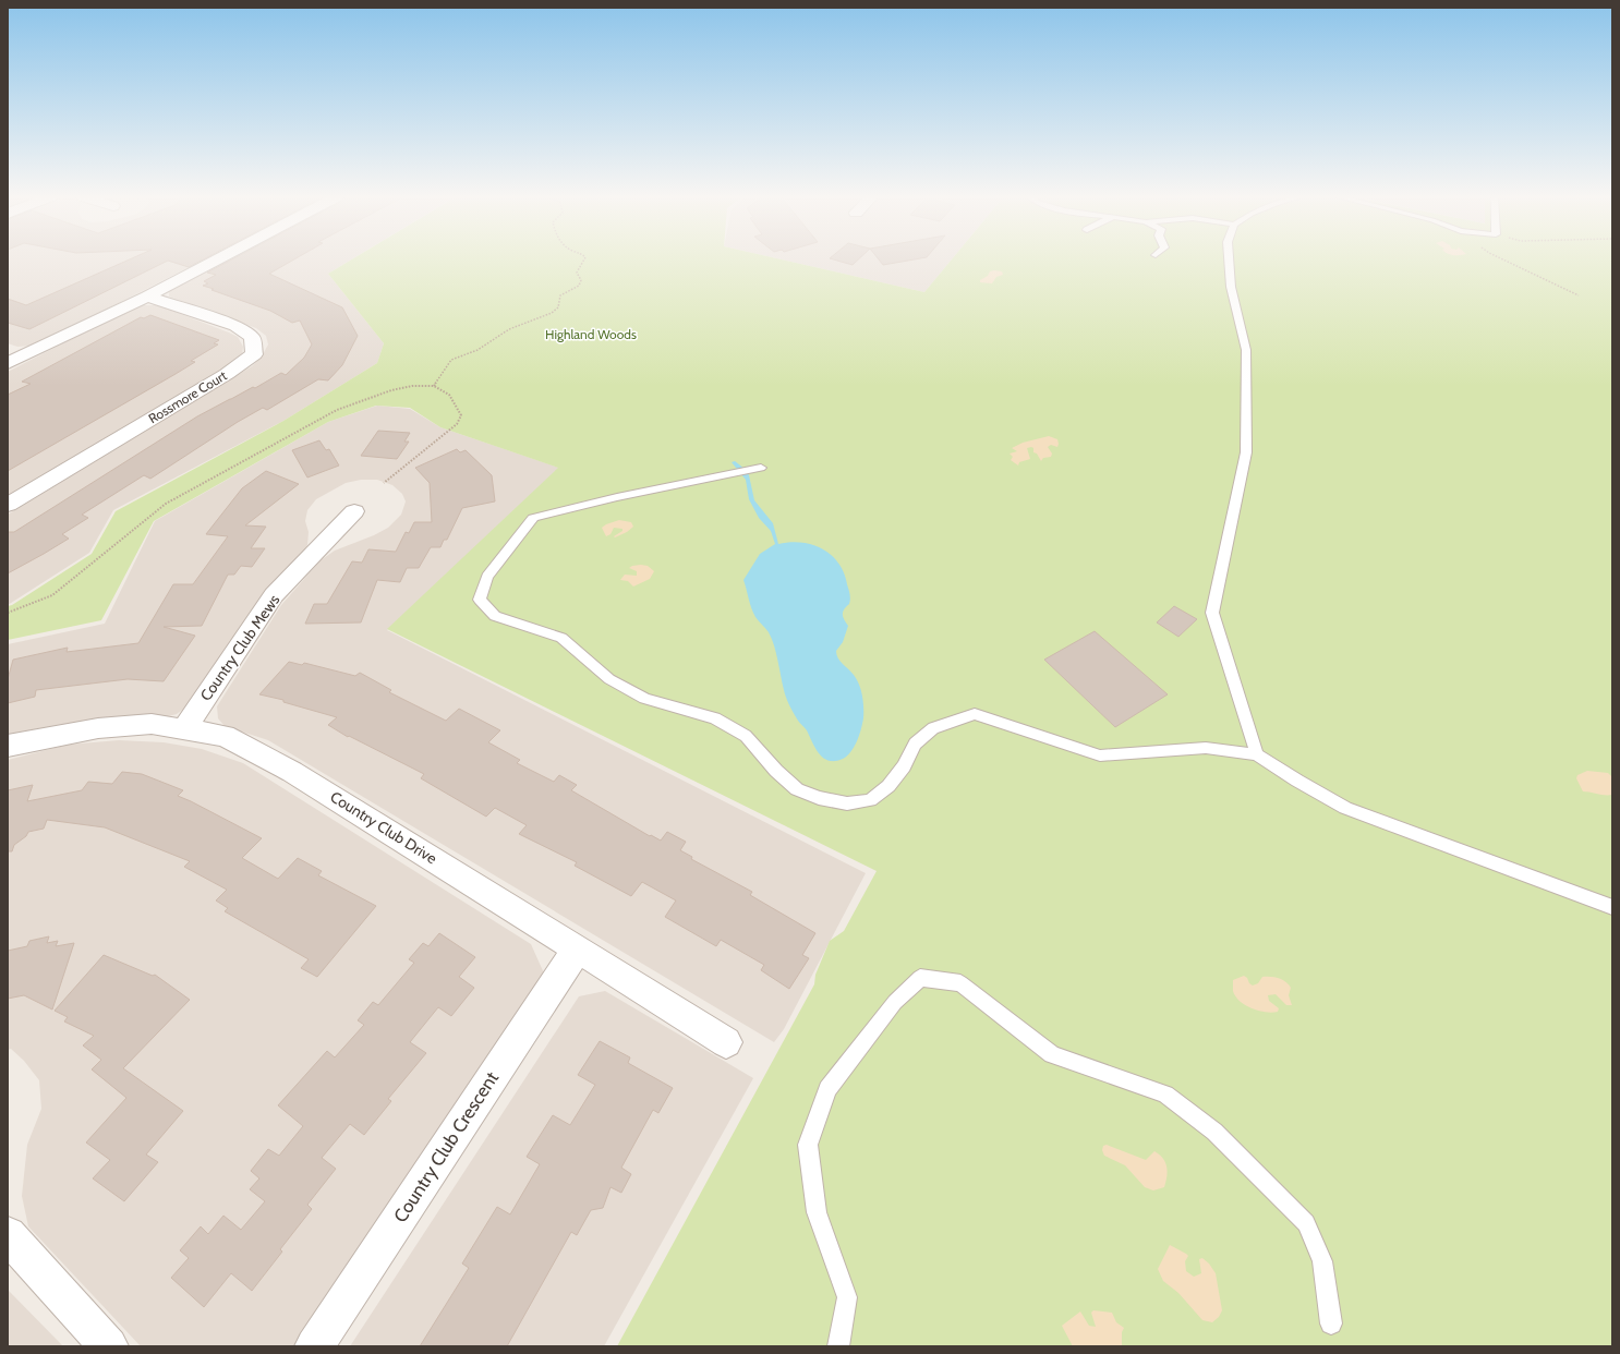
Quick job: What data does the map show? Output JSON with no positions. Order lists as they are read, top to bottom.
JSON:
{
  "streets": {
    "street": [
      "Rossmore Court",
      "Country Club Mews",
      "Country Club Drive",
      "Country Club Crescent"
    ]
  },
  "crossings": [
    ["Country Club Mews", "Country Club Drive"],
    ["Country Club Drive", "Country Club Crescent"]
  ],
  "parks": ["Highland Woods"]
}
